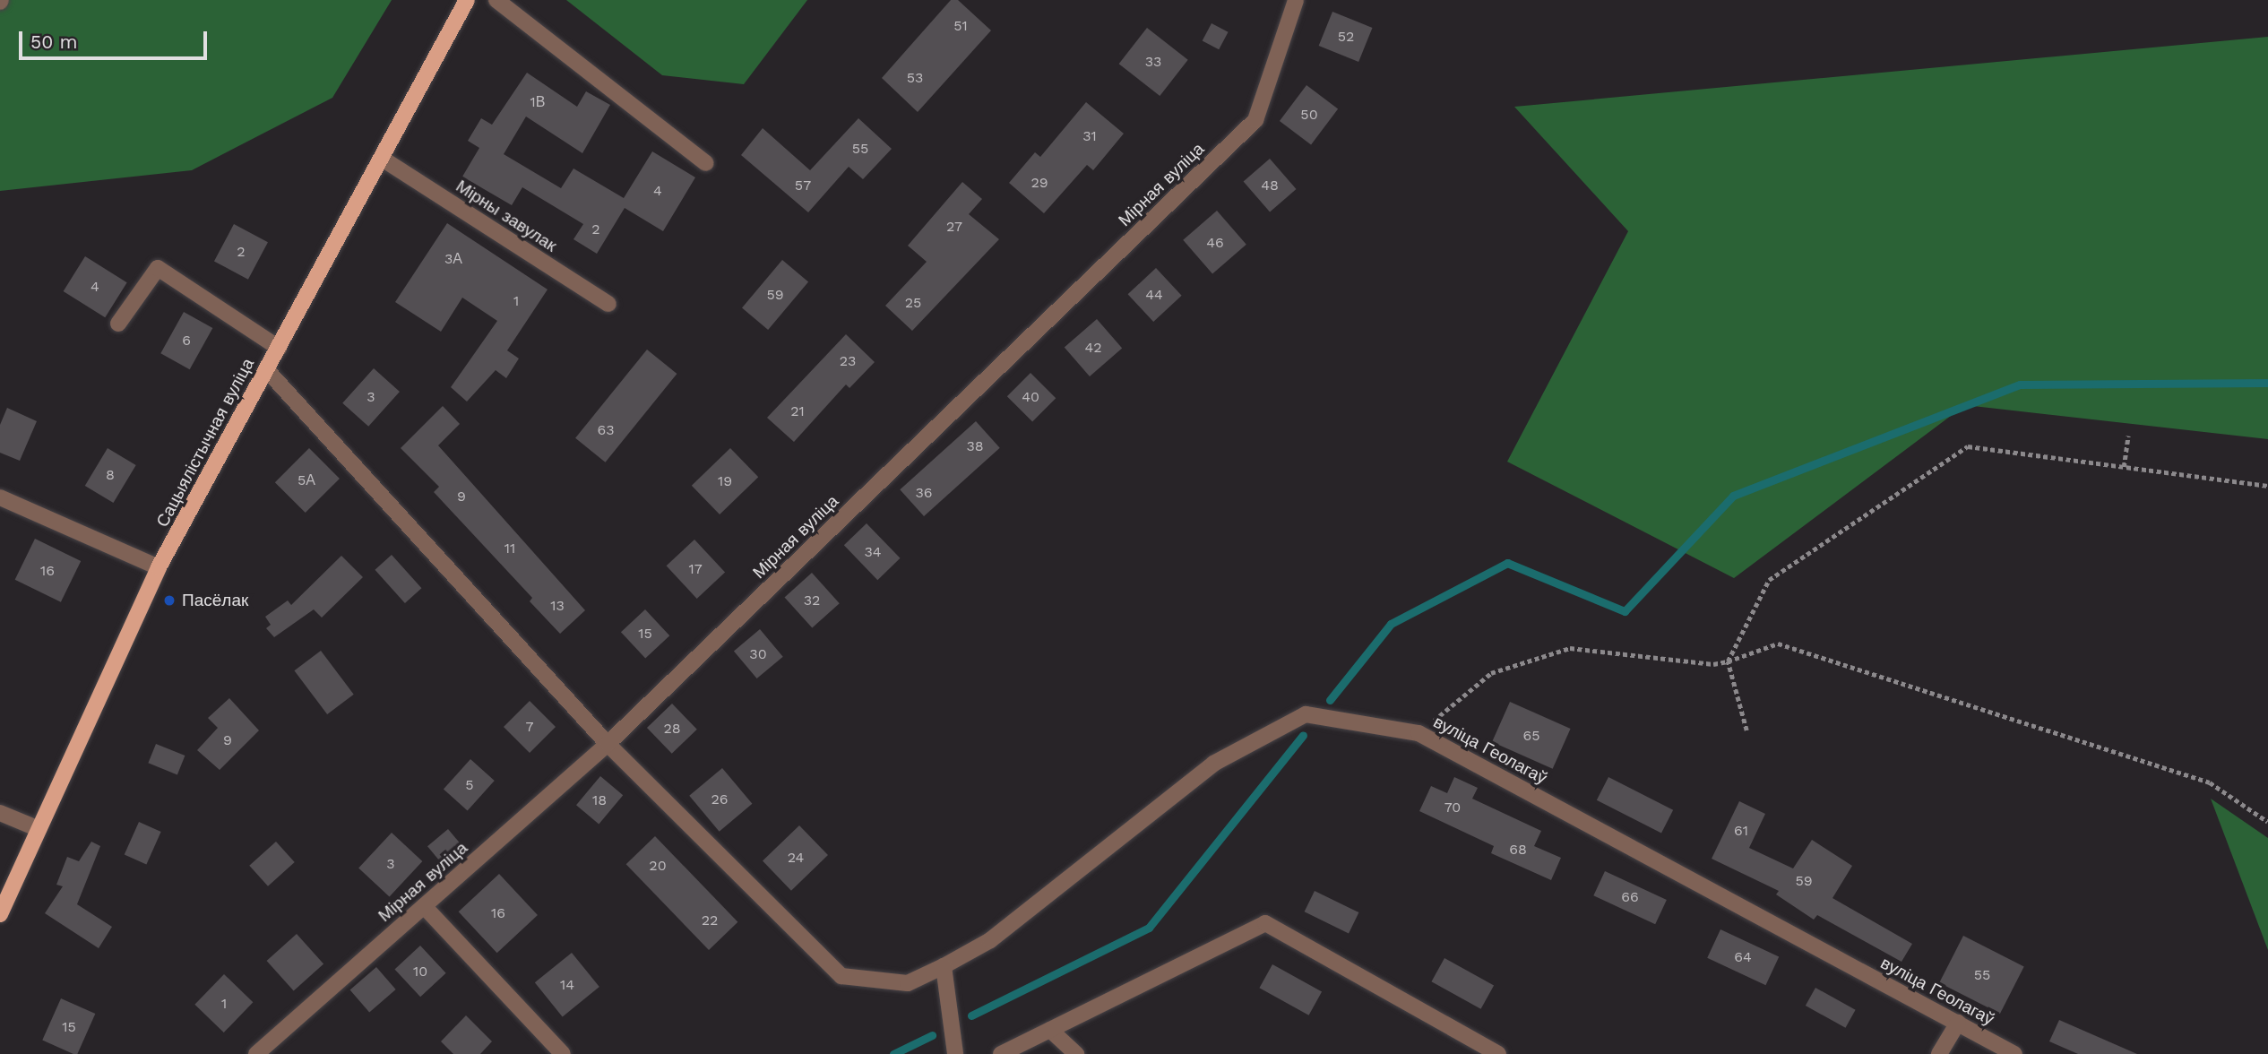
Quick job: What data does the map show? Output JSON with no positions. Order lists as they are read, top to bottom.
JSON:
{
  "streets": {
    "main road": ["Сацыялістычная вуліца"],
    "street": ["Мірная вуліца", "Мірны завулак", "вуліца Геолагаў"]
  },
  "crossings": [
    ["Мірная вуліца", "вуліца Геолагаў"],
    ["Мірны завулак", "Сацыялістычная вуліца"],
    ["Сацыялістычная вуліца", "вуліца Геолагаў"]
  ],
  "places": ["Пасёлак"],
  "house_numbers": [
    "51",
    "52",
    "33",
    "53",
    "1В",
    "50",
    "31",
    "55",
    "29",
    "57",
    "48",
    "4",
    "27",
    "2",
    "46",
    "2",
    "3А",
    "4",
    "59",
    "44",
    "1",
    "25",
    "6",
    "42",
    "23",
    "3",
    "40",
    "21",
    "63",
    "38",
    "8",
    "5А",
    "19",
    "36",
    "9",
    "11",
    "34",
    "17",
    "16",
    "32",
    "13",
    "15",
    "30",
    "7",
    "28",
    "65",
    "9",
    "5",
    "26",
    "18",
    "70",
    "61",
    "68",
    "24",
    "3",
    "20",
    "59",
    "66",
    "16",
    "22",
    "64",
    "10",
    "55",
    "14",
    "1",
    "15"
  ],
  "scale_bar": "50 m"
}
